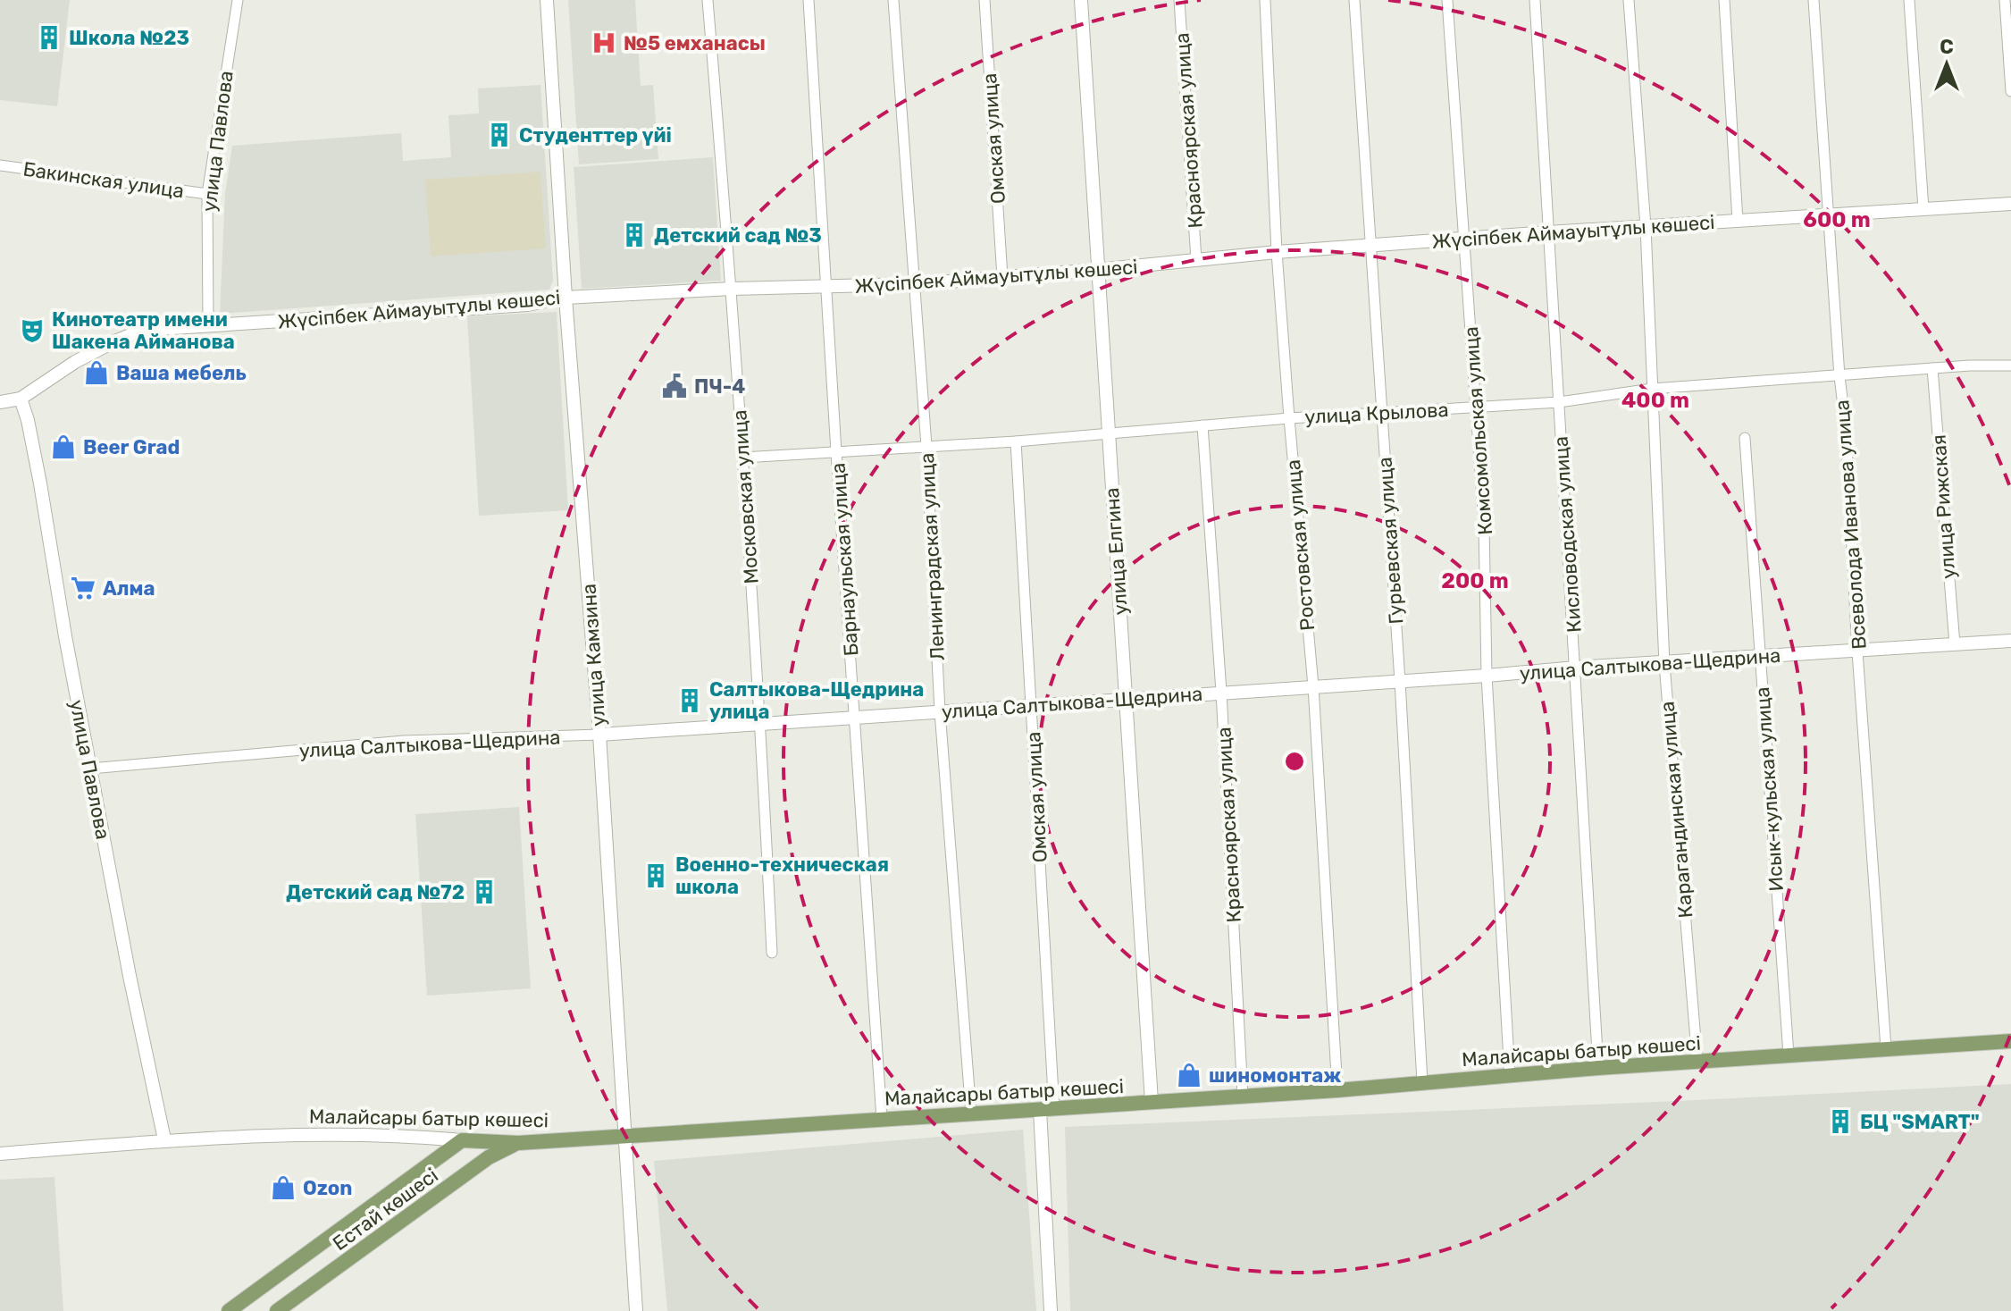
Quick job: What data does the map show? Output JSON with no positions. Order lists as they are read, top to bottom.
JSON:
{
  "streets": {
    "main road": ["Малайсары батыр көшесі", "Естай көшесі"],
    "street": [
      "Красноярская улица",
      "Омская улица",
      "улица Павлова",
      "Бакинская улица",
      "Жүсіпбек Аймауытұлы көшесі",
      "улица Крылова",
      "Комсомольская улица",
      "Московская улица",
      "улица Рижская",
      "Всеволода Иванова улица",
      "Кисловодская улица",
      "Гурьевская улица",
      "Ростовская улица",
      "улица Елгина",
      "Ленинградская улица",
      "Барнаульская улица",
      "улица Камзина",
      "улица Салтыкова-Щедрина",
      "Исык-кульская улица",
      "Карагандинская улица"
    ]
  },
  "crossings": [
    ["Красноярская улица", "Жүсіпбек Аймауытұлы көшесі"],
    ["Красноярская улица", "улица Крылова"],
    ["Красноярская улица", "улица Салтыкова-Щедрина"],
    ["Красноярская улица", "Малайсары батыр көшесі"],
    ["Омская улица", "Жүсіпбек Аймауытұлы көшесі"],
    ["Омская улица", "улица Крылова"],
    ["Омская улица", "улица Салтыкова-Щедрина"],
    ["Омская улица", "Малайсары батыр көшесі"],
    ["улица Павлова", "Бакинская улица"],
    ["улица Павлова", "Жүсіпбек Аймауытұлы көшесі"],
    ["улица Павлова", "улица Салтыкова-Щедрина"],
    ["улица Павлова", "Малайсары батыр көшесі"],
    ["Жүсіпбек Аймауытұлы көшесі", "Комсомольская улица"],
    ["Жүсіпбек Аймауытұлы көшесі", "Московская улица"],
    ["Жүсіпбек Аймауытұлы көшесі", "Всеволода Иванова улица"],
    ["Жүсіпбек Аймауытұлы көшесі", "Кисловодская улица"],
    ["Жүсіпбек Аймауытұлы көшесі", "Гурьевская улица"],
    ["Жүсіпбек Аймауытұлы көшесі", "Ростовская улица"],
    ["Жүсіпбек Аймауытұлы көшесі", "улица Елгина"],
    ["Жүсіпбек Аймауытұлы көшесі", "Ленинградская улица"],
    ["Жүсіпбек Аймауытұлы көшесі", "Барнаульская улица"],
    ["Жүсіпбек Аймауытұлы көшесі", "улица Камзина"],
    ["Жүсіпбек Аймауытұлы көшесі", "Карагандинская улица"],
    ["улица Крылова", "Комсомольская улица"],
    ["улица Крылова", "Московская улица"],
    ["улица Крылова", "улица Рижская"],
    ["улица Крылова", "Всеволода Иванова улица"],
    ["улица Крылова", "Кисловодская улица"],
    ["улица Крылова", "Гурьевская улица"],
    ["улица Крылова", "Ростовская улица"],
    ["улица Крылова", "улица Елгина"],
    ["улица Крылова", "Ленинградская улица"],
    ["улица Крылова", "Барнаульская улица"],
    ["улица Крылова", "Карагандинская улица"],
    ["Комсомольская улица", "улица Салтыкова-Щедрина"],
    ["Комсомольская улица", "Малайсары батыр көшесі"],
    ["Московская улица", "улица Салтыкова-Щедрина"],
    ["улица Рижская", "улица Салтыкова-Щедрина"],
    ["Всеволода Иванова улица", "улица Салтыкова-Щедрина"],
    ["Всеволода Иванова улица", "Малайсары батыр көшесі"],
    ["Кисловодская улица", "улица Салтыкова-Щедрина"],
    ["Кисловодская улица", "Малайсары батыр көшесі"],
    ["Гурьевская улица", "улица Салтыкова-Щедрина"],
    ["Гурьевская улица", "Малайсары батыр көшесі"],
    ["Ростовская улица", "улица Салтыкова-Щедрина"],
    ["Ростовская улица", "Малайсары батыр көшесі"],
    ["улица Елгина", "улица Салтыкова-Щедрина"],
    ["улица Елгина", "Малайсары батыр көшесі"],
    ["Ленинградская улица", "улица Салтыкова-Щедрина"],
    ["Ленинградская улица", "Малайсары батыр көшесі"],
    ["Барнаульская улица", "улица Салтыкова-Щедрина"],
    ["Барнаульская улица", "Малайсары батыр көшесі"],
    ["улица Камзина", "улица Салтыкова-Щедрина"],
    ["улица Камзина", "Малайсары батыр көшесі"],
    ["улица Салтыкова-Щедрина", "Исык-кульская улица"],
    ["улица Салтыкова-Щедрина", "Карагандинская улица"],
    ["Исык-кульская улица", "Малайсары батыр көшесі"],
    ["Карагандинская улица", "Малайсары батыр көшесі"],
    ["Малайсары батыр көшесі", "Естай көшесі"]
  ],
  "places": {
    "building": [
      "Школа №23",
      "Студенттер үйі",
      "Детский сад №3",
      "Салтыкова-Щедрина улица",
      "Военно-техническая школа",
      "Детский сад №72",
      "БЦ \"SMART\""
    ],
    "hospital": ["№5 емханасы"],
    "theatre": ["Кинотеатр имени Шакена Айманова"],
    "shop": [
      "Ваша мебель",
      "Beer Grad",
      "шиномонтаж",
      "Ozon"
    ],
    "public building": ["ПЧ-4"],
    "supermarket": ["Алма"]
  },
  "north": "top",
  "rings": ["600 m", "400 m", "200 m"]
}
